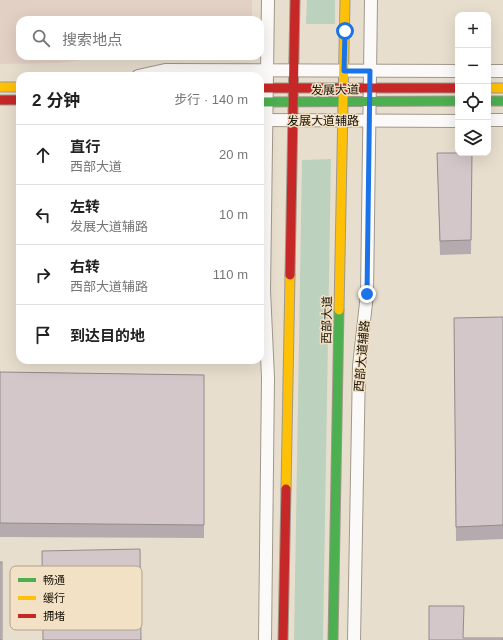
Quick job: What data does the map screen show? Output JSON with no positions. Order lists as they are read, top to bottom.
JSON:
{
  "streets": {
    "main road": ["发展大道", "西部大道"],
    "street": ["发展大道辅路", "西部大道辅路"]
  },
  "crossings": [
    ["发展大道", "西部大道"],
    ["发展大道", "西部大道辅路"],
    ["发展大道辅路", "西部大道"],
    ["发展大道辅路", "西部大道辅路"]
  ],
  "legend": ["畅通", "缓行", "拥堵"],
  "page": {
    "map_buttons": ["+", "−"],
    "search": "搜索地点",
    "heading": ["2 分钟", "步行 · 140 m"],
    "list": [
      ["直行", "西部大道", "20 m"],
      ["左转", "发展大道辅路", "10 m"],
      ["右转", "西部大道辅路", "110 m"],
      "到达目的地"
    ]
  }
}
